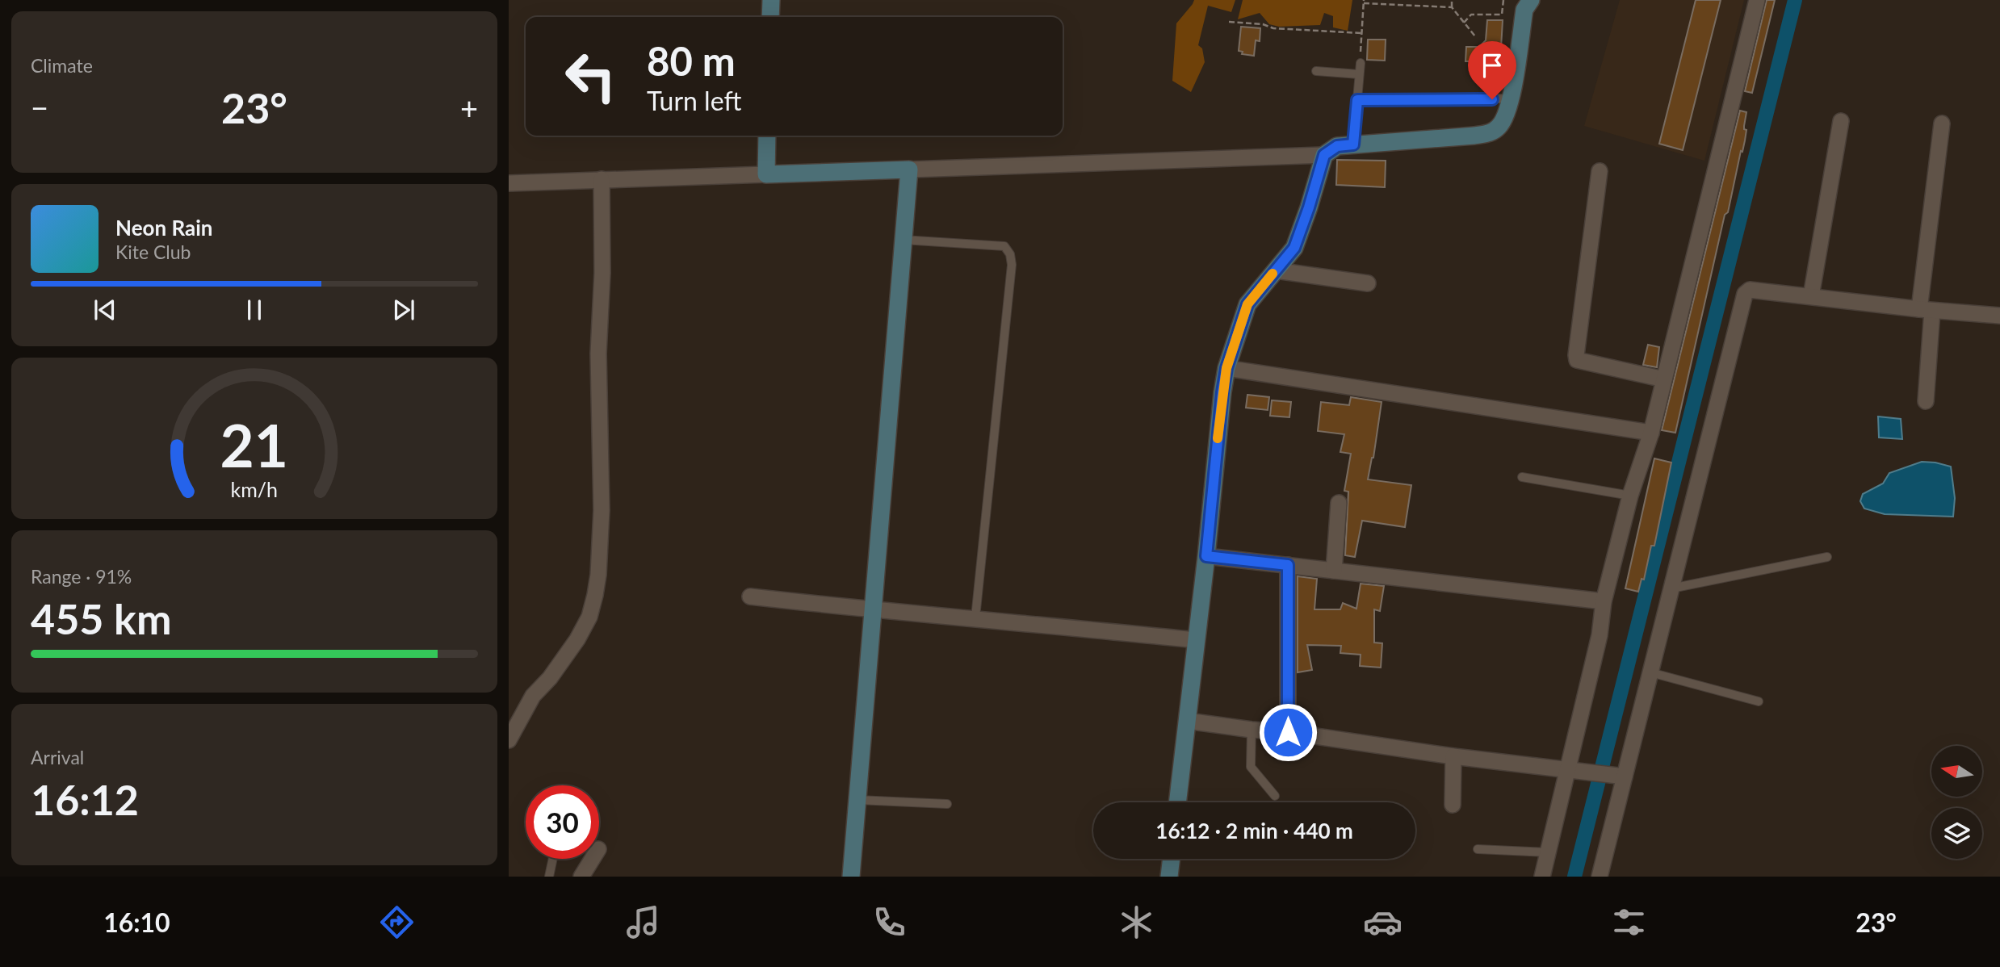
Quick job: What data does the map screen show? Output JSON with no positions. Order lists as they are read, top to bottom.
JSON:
{
  "north": "left",
  "page": {
    "tile": [
      "Climate",
      ["Range · 91%", "455 km"],
      ["Arrival", "16:12"]
    ],
    "turn": ["80 m", "Turn left"],
    "heat": ["−", "23°", "+"],
    "song": ["Neon Rain", "Kite Club"],
    "limit": "30",
    "trip": "16:12 · 2 min · 440 m",
    "tabs": ["16:10", "23°"],
    "gauge": ["21", "km/h"]
  }
}
